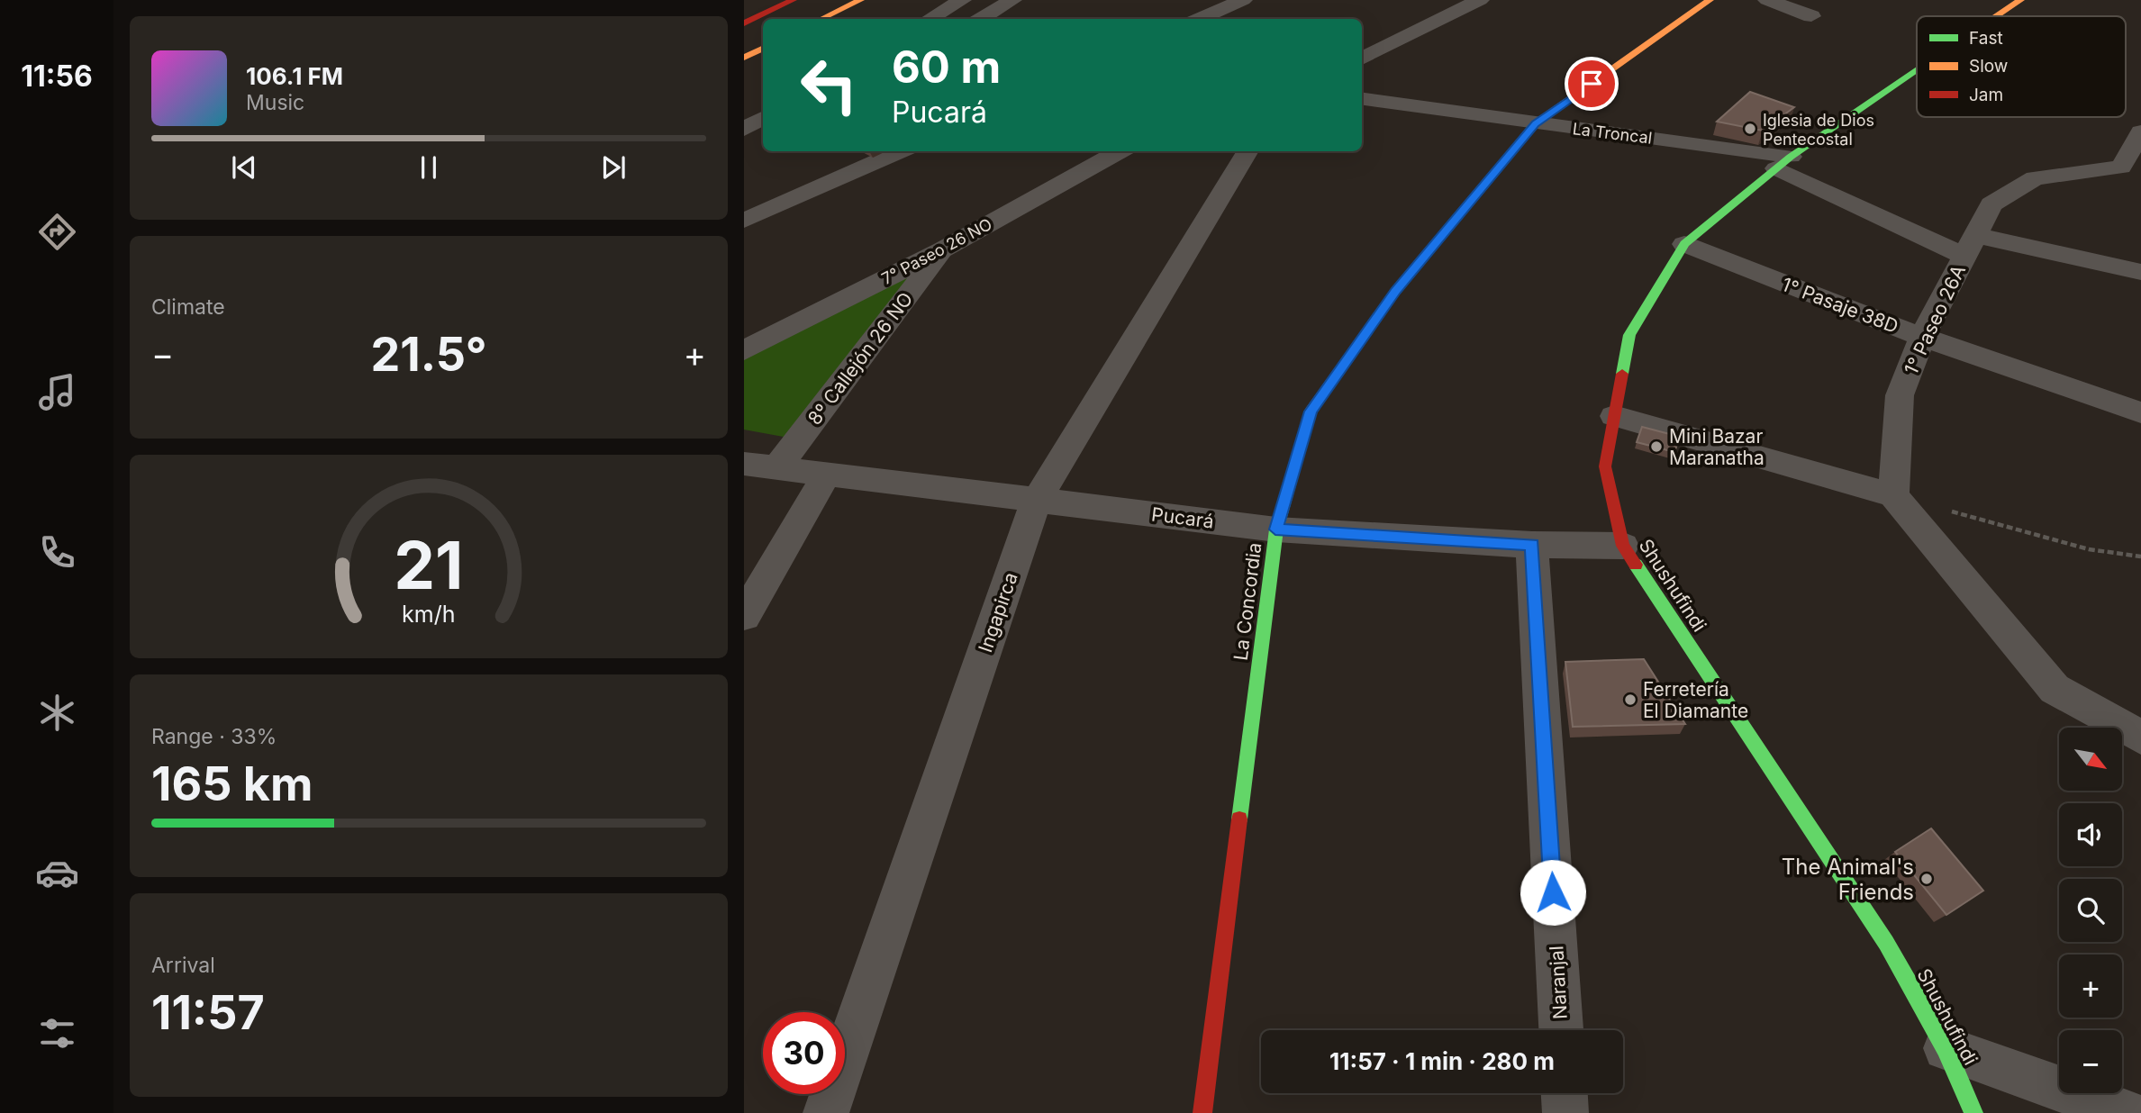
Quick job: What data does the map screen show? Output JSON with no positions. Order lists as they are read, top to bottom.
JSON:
{
  "streets": {
    "main road": ["Shushufindi", "La Concordia"],
    "street": [
      "La Troncal",
      "7° Paseo 26 NO",
      "1° Pasaje 38D",
      "1° Paseo 26A",
      "8º Callejón 26 NO",
      "Pucará",
      "Ingapirca",
      "Naranjal"
    ]
  },
  "crossings": [
    ["La Troncal", "1° Paseo 26A"],
    ["La Troncal", "Shushufindi"],
    ["La Troncal", "La Concordia"],
    ["7° Paseo 26 NO", "8º Callejón 26 NO"],
    ["1° Pasaje 38D", "1° Paseo 26A"],
    ["1° Pasaje 38D", "Shushufindi"],
    ["8º Callejón 26 NO", "Pucará"],
    ["Pucará", "Shushufindi"],
    ["Pucará", "La Concordia"],
    ["Pucará", "Ingapirca"],
    ["Pucará", "Naranjal"]
  ],
  "places": [
    "Iglesia de Dios Pentecostal",
    "Mini Bazar Maranatha",
    "Ferretería El Diamante",
    "The Animal's Friends"
  ],
  "legend": ["Fast", "Slow", "Jam"],
  "north": "bottom right",
  "page": {
    "tabs": "11:56",
    "turn": ["60 m", "Pucará"],
    "song": ["106.1 FM", "Music"],
    "tile": [
      "Climate",
      ["Range · 33%", "165 km"],
      ["Arrival", "11:57"]
    ],
    "heat": ["−", "21.5°", "+"],
    "map_buttons": ["+", "−"],
    "limit": "30",
    "trip": "11:57 · 1 min · 280 m",
    "gauge": ["21", "km/h"]
  }
}
